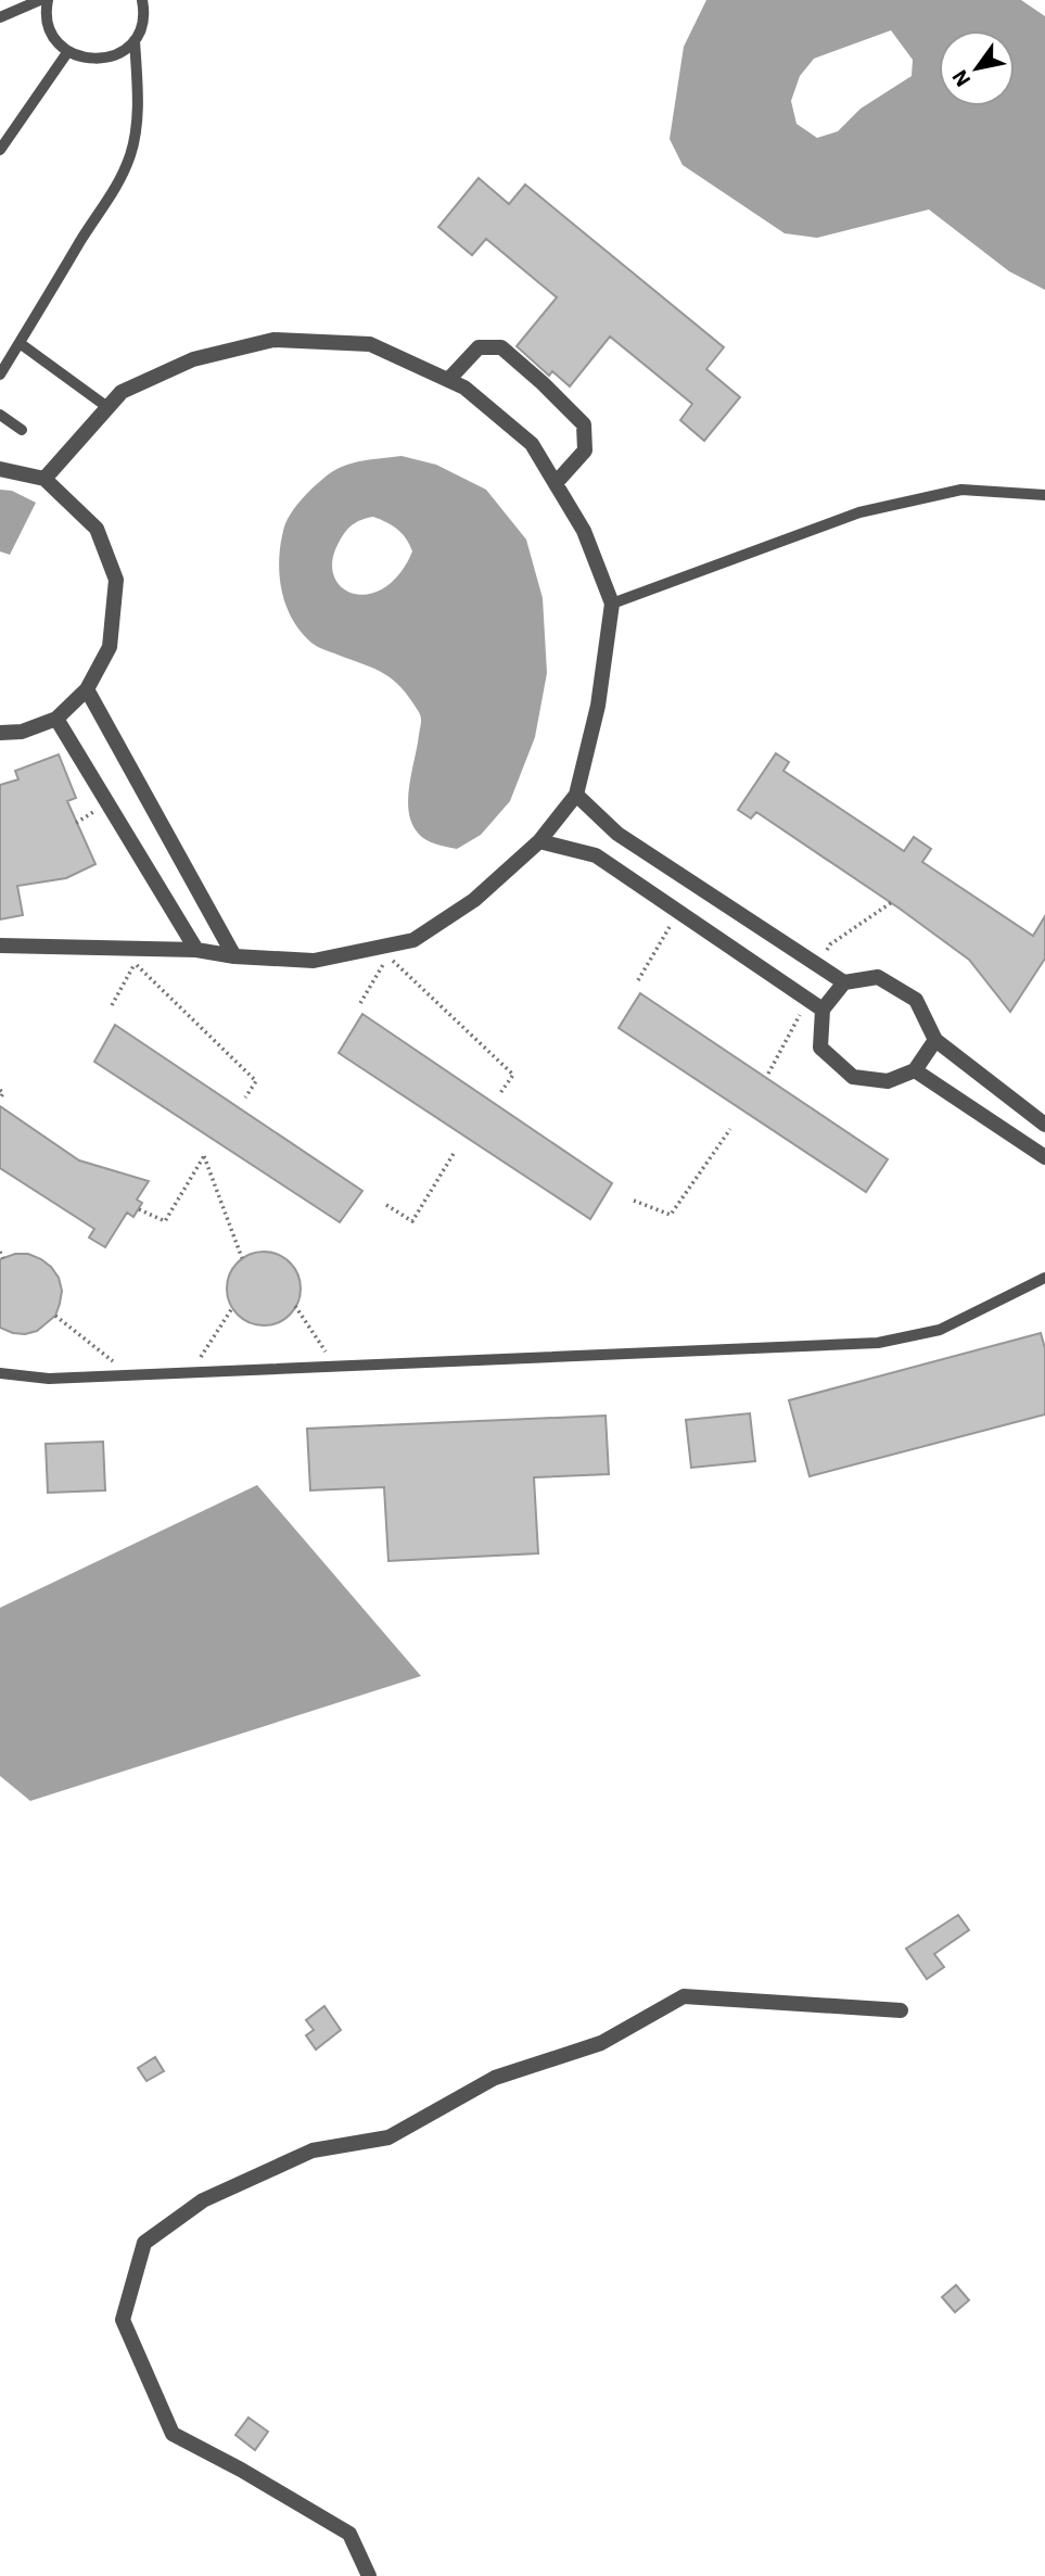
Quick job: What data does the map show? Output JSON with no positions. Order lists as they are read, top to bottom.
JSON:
{
  "north": "bottom left"
}
